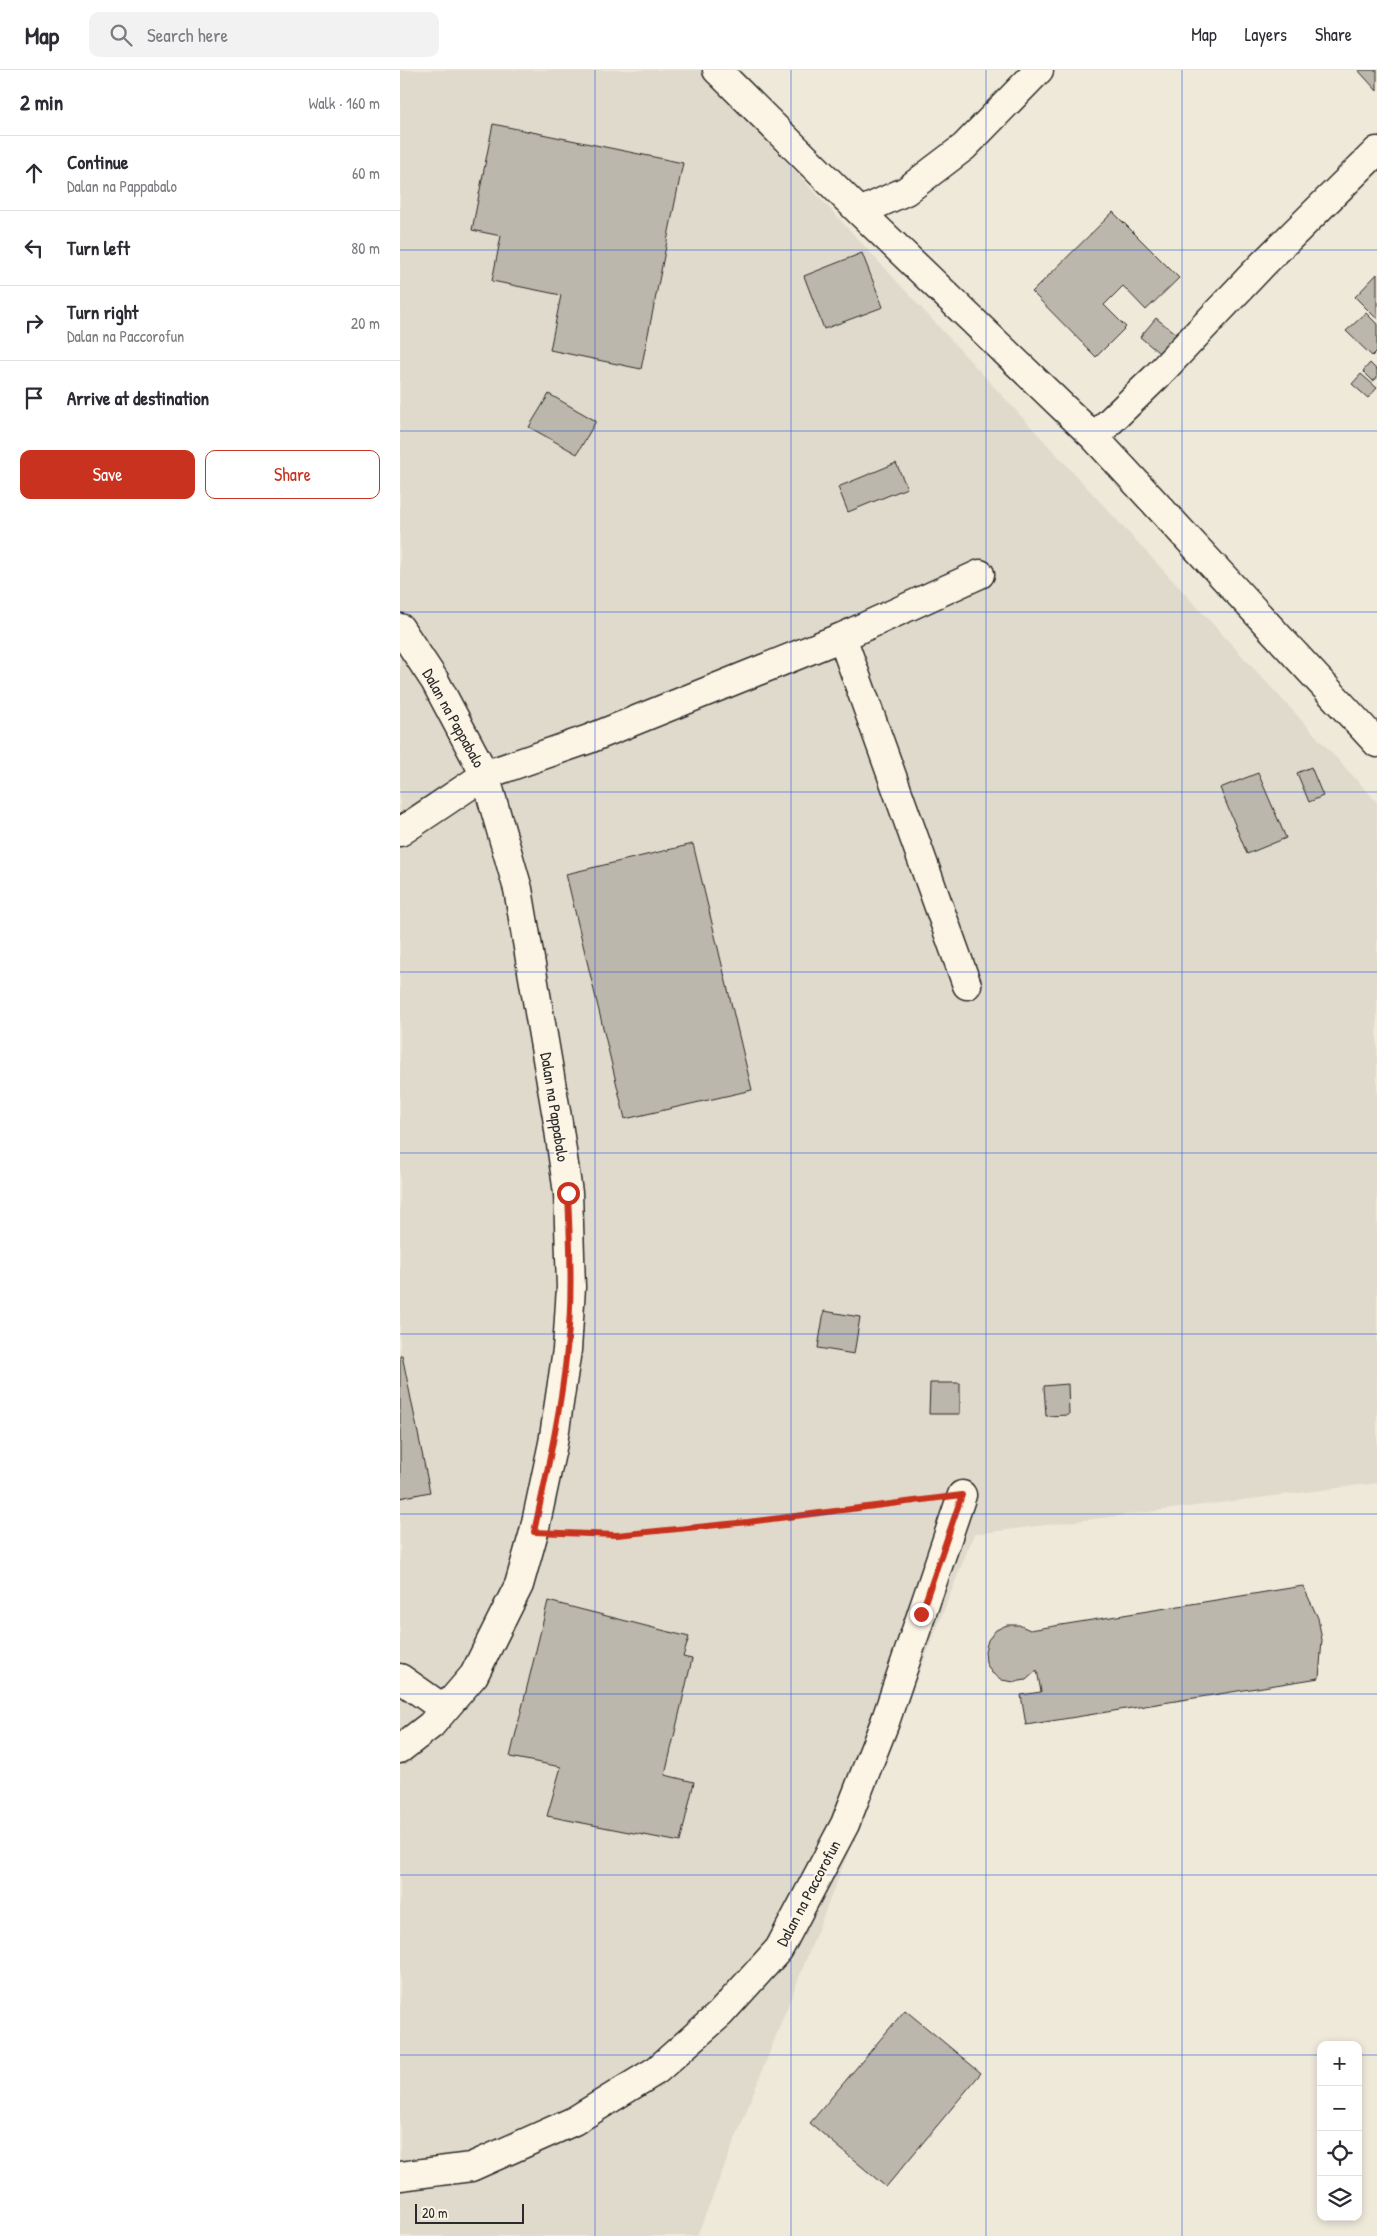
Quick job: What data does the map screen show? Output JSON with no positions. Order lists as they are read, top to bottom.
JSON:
{
  "streets": {
    "street": ["Dalan na Pappabalo", "Dalan na Paccorofun"]
  },
  "scale_bar": "20 m",
  "page": {
    "header": "Map",
    "search": "Search here",
    "nav": ["Map", "Layers", "Share"],
    "heading": ["2 min", "Walk · 160 m"],
    "list": [
      ["Continue", "Dalan na Pappabalo", "60 m"],
      ["Turn left", "80 m"],
      ["Turn right", "Dalan na Paccorofun", "20 m"],
      "Arrive at destination"
    ],
    "buttons": ["Save", "Share"],
    "map_buttons": ["+", "−"],
    "scale": "20 m"
  }
}
